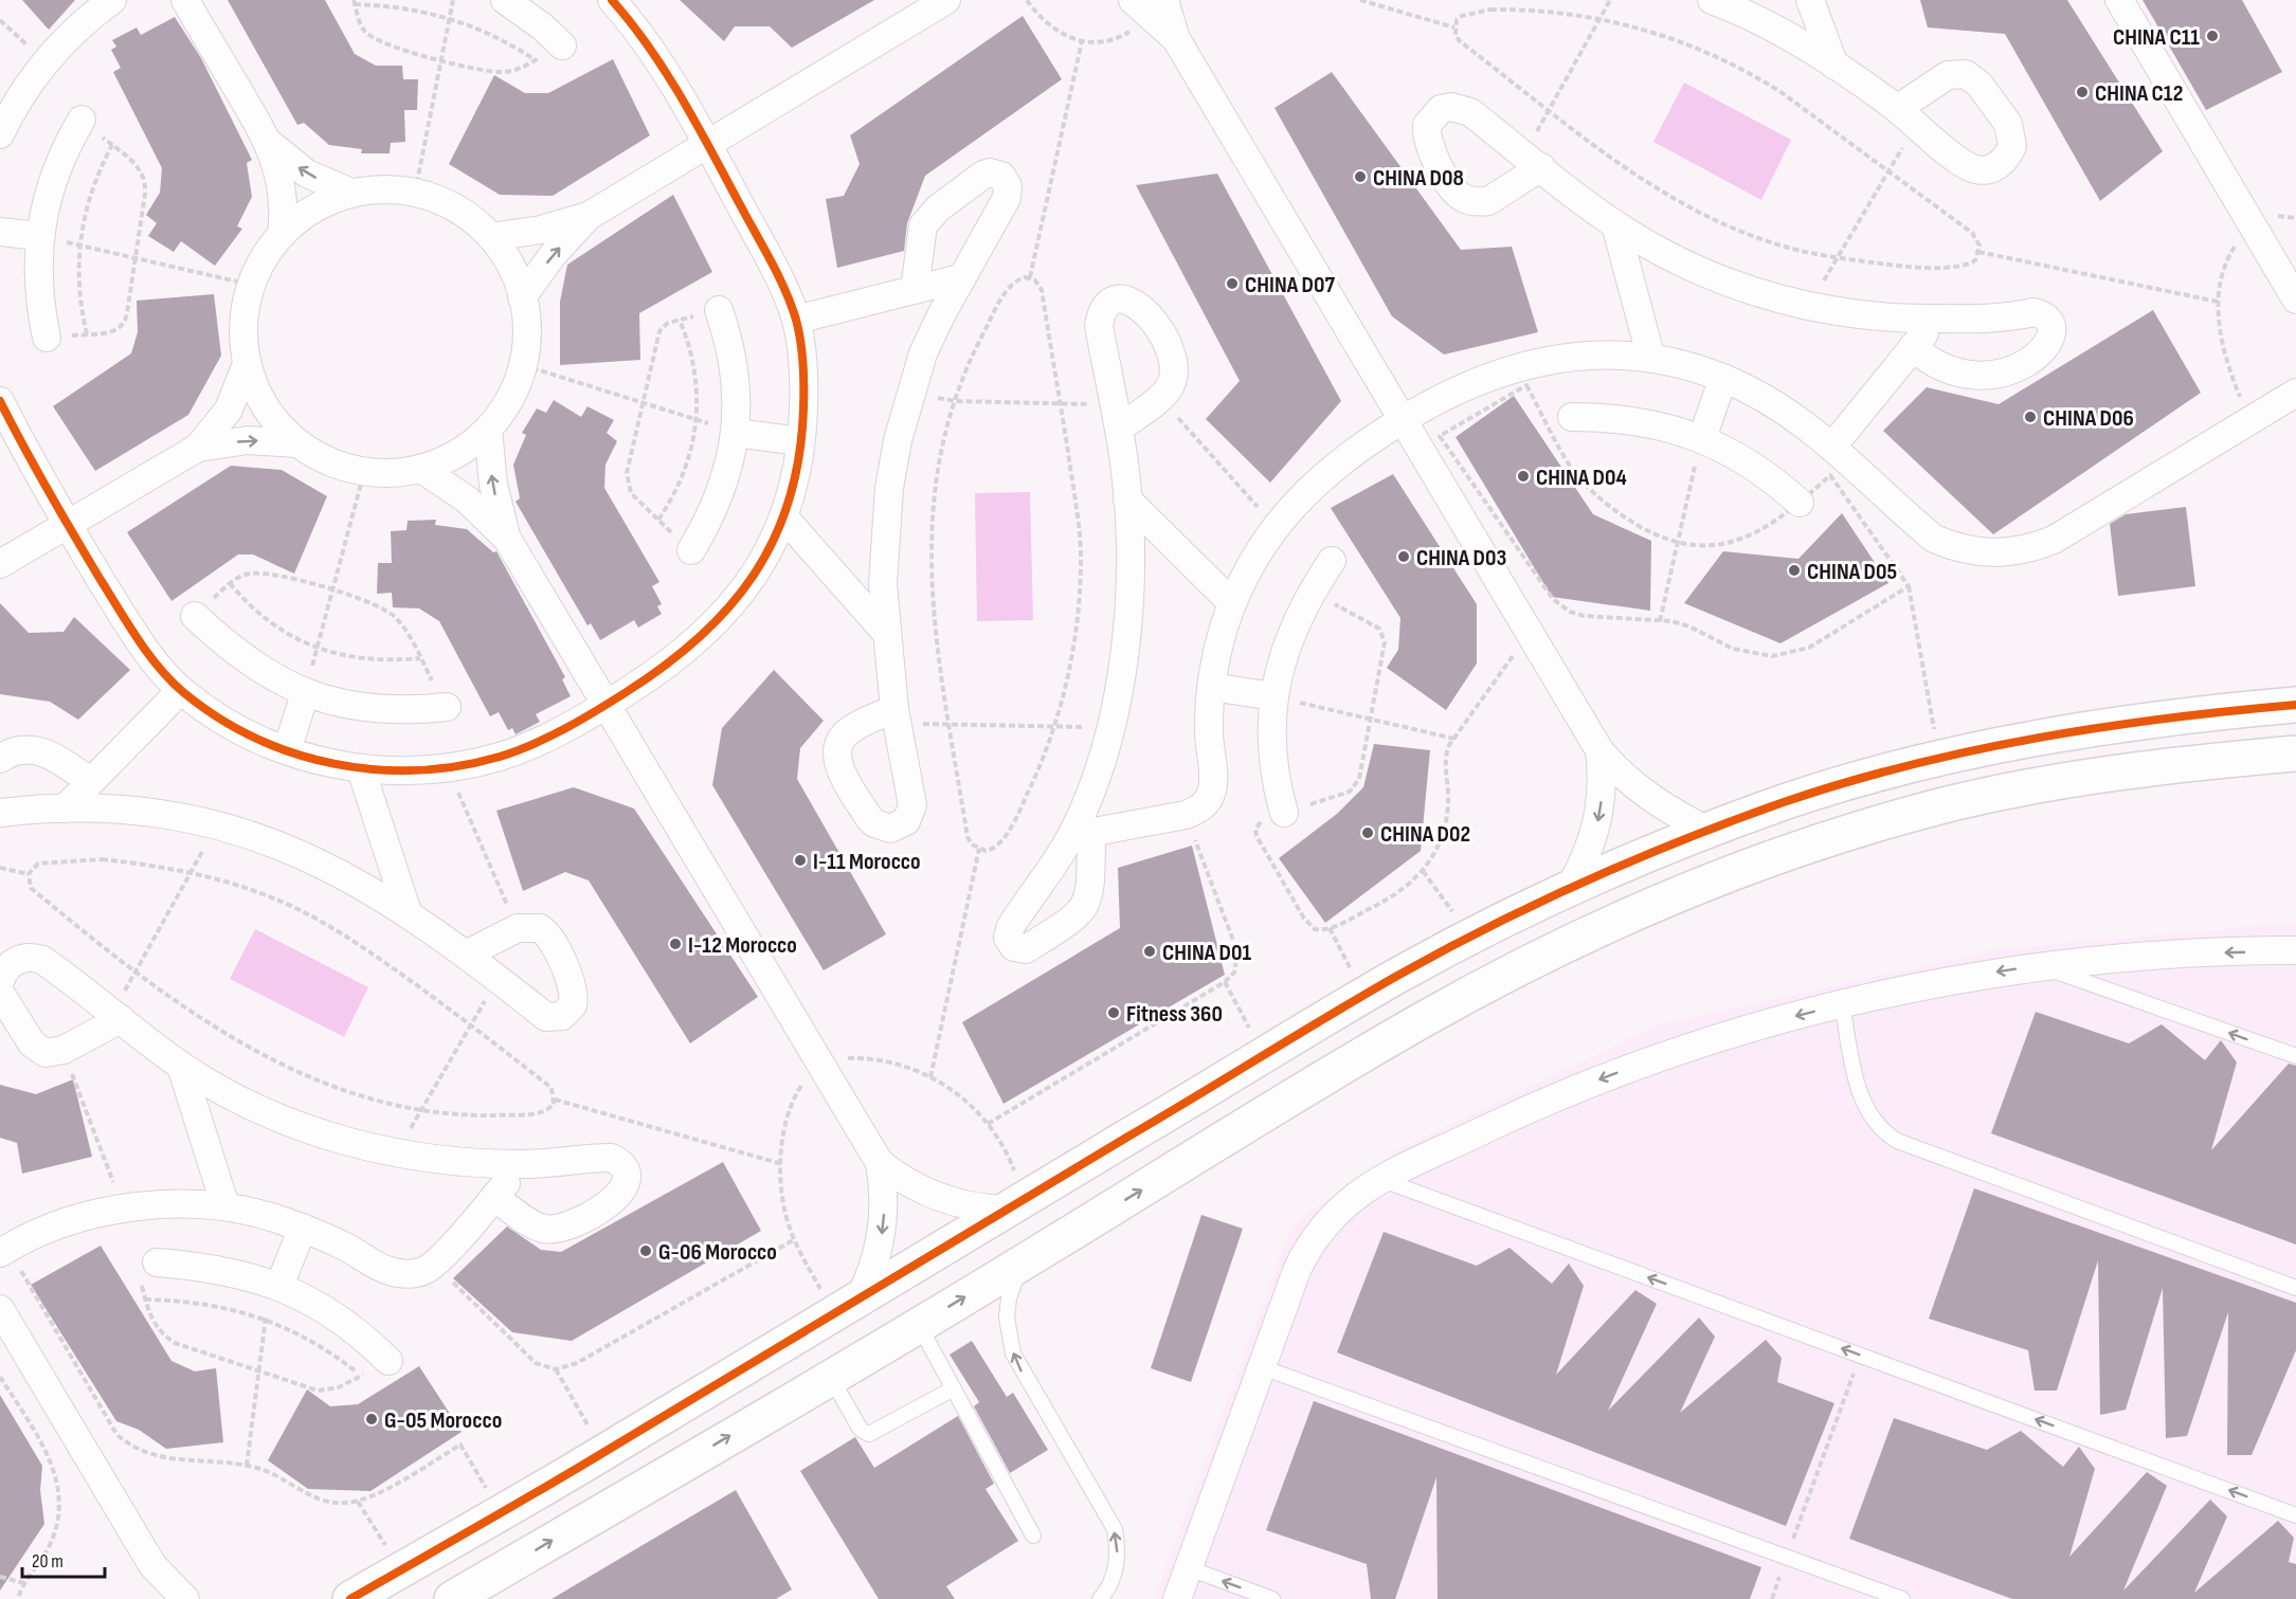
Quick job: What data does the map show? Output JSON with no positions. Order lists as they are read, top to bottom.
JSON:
{
  "places": [
    "CHINA C11",
    "CHINA C12",
    "CHINA D08",
    "CHINA D07",
    "CHINA D06",
    "CHINA D04",
    "CHINA D03",
    "CHINA D05",
    "CHINA D02",
    "I-11 Morocco",
    "I-12 Morocco",
    "CHINA D01",
    "Fitness 360",
    "G-06 Morocco",
    "G-05 Morocco"
  ],
  "scale_bar": "20 m"
}
